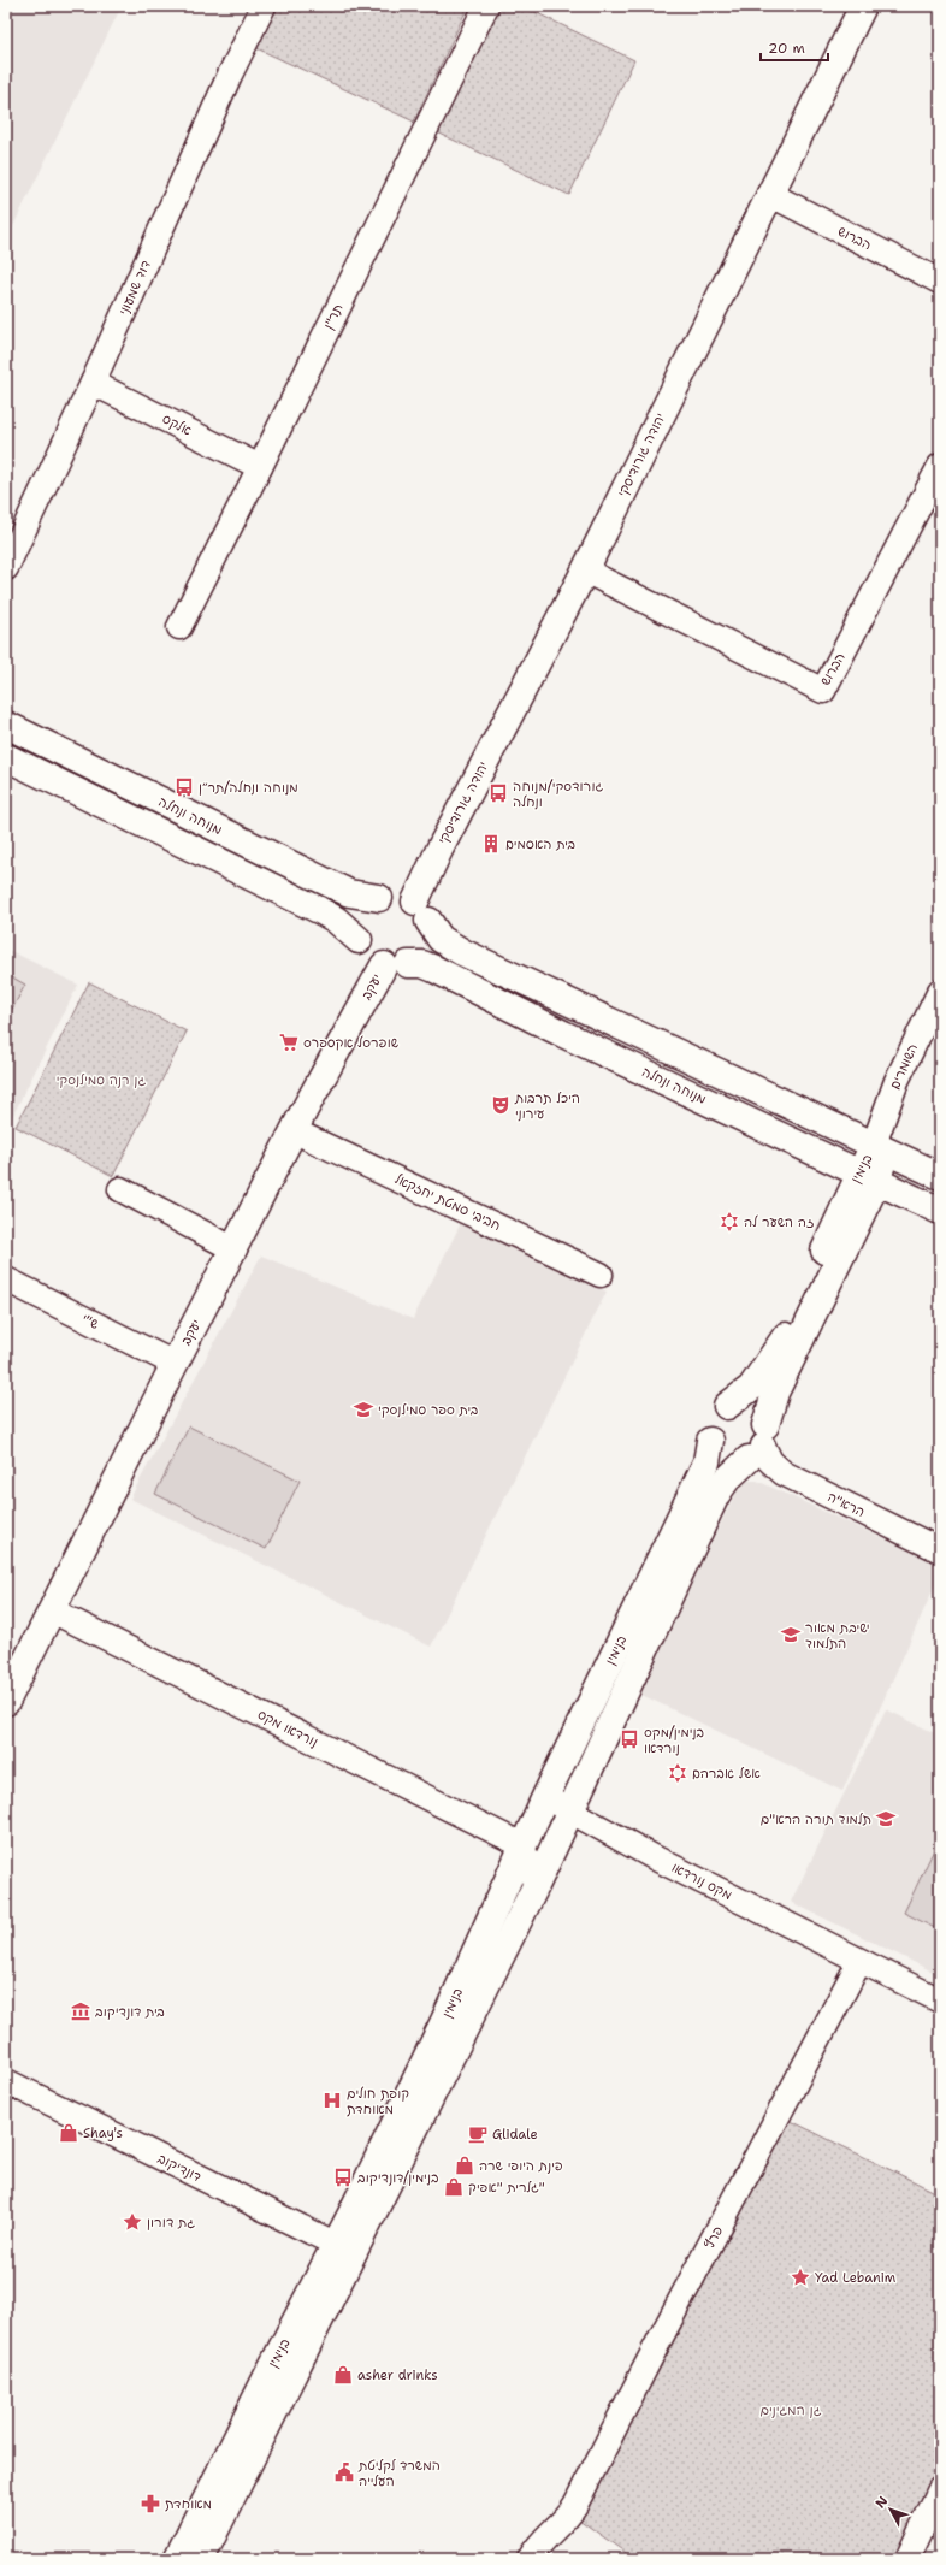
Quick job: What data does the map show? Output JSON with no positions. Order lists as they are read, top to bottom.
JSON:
{
  "streets": {
    "street": [
      "הברוש",
      "דוד שמעוני",
      "תר\"ן",
      "אלקס",
      "יהודה גורודיסקי",
      "מנוחה ונחלה",
      "יעקב",
      "השומרים",
      "בנימין",
      "חביבי סמטת יחזקאל",
      "ש\"י",
      "הרא\"ה",
      "נורדאו מקס",
      "מקס נורדאו",
      "דונדיקוב",
      "פרץ"
    ]
  },
  "crossings": [
    ["הברוש", "יהודה גורודיסקי"],
    ["דוד שמעוני", "אלקס"],
    ["תר\"ן", "אלקס"],
    ["יהודה גורודיסקי", "מנוחה ונחלה"],
    ["יהודה גורודיסקי", "יעקב"],
    ["מנוחה ונחלה", "יעקב"],
    ["מנוחה ונחלה", "בנימין"],
    ["יעקב", "חביבי סמטת יחזקאל"],
    ["יעקב", "ש\"י"],
    ["יעקב", "נורדאו מקס"],
    ["השומרים", "בנימין"],
    ["בנימין", "הרא\"ה"],
    ["בנימין", "נורדאו מקס"],
    ["בנימין", "מקס נורדאו"],
    ["בנימין", "דונדיקוב"],
    ["מקס נורדאו", "פרץ"]
  ],
  "parks": ["גן רנה סמילנסקי", "גן המגינים"],
  "places": {
    "bus stop": [
      "מנוחה ונחלה/תר״ן",
      "גורודסקי/מנוחה ונחלה",
      "בנימין/מקס נורדאו",
      "בנימין/דונדיקוב"
    ],
    "building": ["בית האסמים"],
    "supermarket": ["שופרסל אקספרס"],
    "theatre": ["היכל תרבות עירוני"],
    "synagogue": ["זה השער לה", "אשל אברהם"],
    "school or university": ["בית ספר סמילנסקי", "ישיבת מאור התלמוד", "תלמוד תורה הרא\"ם"],
    "museum": ["בית דונדיקוב"],
    "hospital": ["קופת חולים מאוחדת"],
    "shop": [
      "Shay's",
      "פינת היופי שרה",
      "גלרית \"אפיק\"",
      "asher drinks"
    ],
    "cafe": ["Glidale"],
    "place": ["גת דורון", "Yad Lebanim"],
    "public building": ["המשרד לקליטת העלייה"],
    "pharmacy": ["מאוחדת"]
  },
  "scale_bar": "20 m",
  "north": "top left"
}
